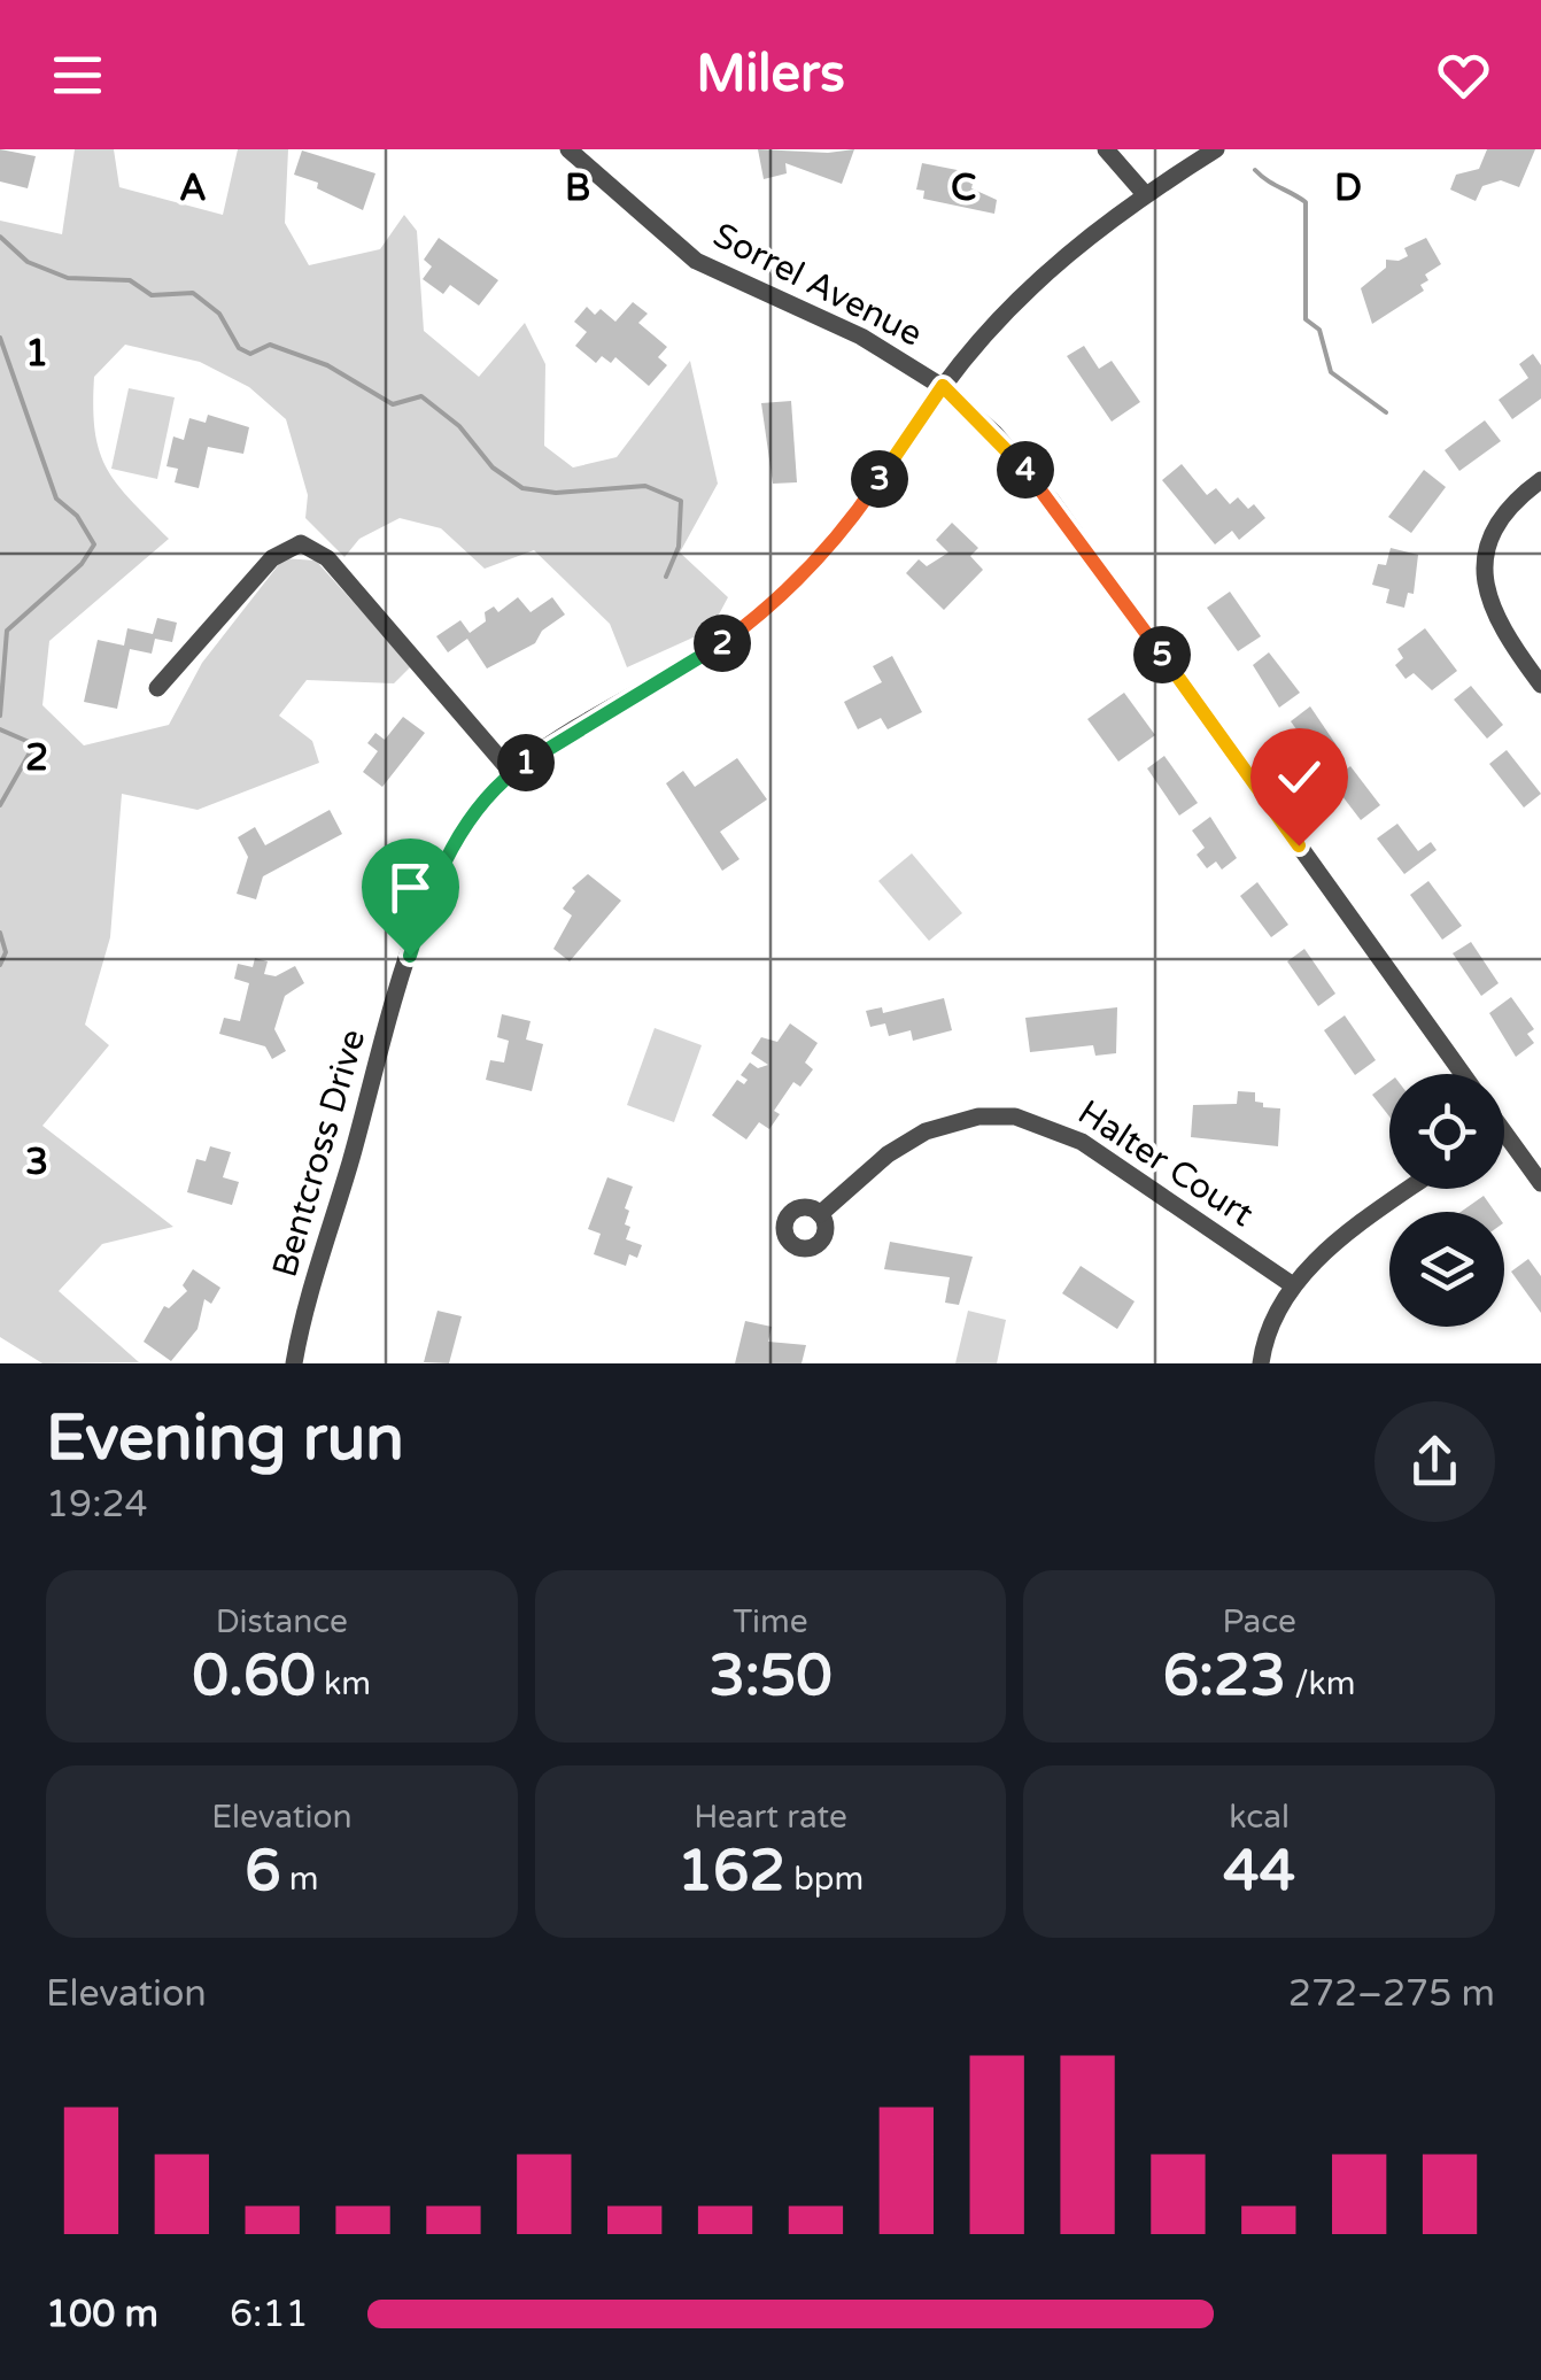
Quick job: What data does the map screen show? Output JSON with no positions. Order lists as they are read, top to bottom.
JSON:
{
  "streets": {
    "street": ["Sorrel Avenue", "Bentcross Drive", "Halter Court"]
  },
  "crossings": [
    ["Sorrel Avenue", "Bentcross Drive"]
  ],
  "page": {
    "header": "Milers",
    "pins": [
      "4",
      "3",
      "2",
      "5",
      "1"
    ],
    "heading": ["Evening run", "19:24"],
    "stats": [
      ["Distance", "0.60 km"],
      ["Time", "3:50"],
      ["Pace", "6:23 /km"],
      ["Elevation", "6 m"],
      ["Heart rate", "162 bpm"],
      ["kcal", "44"]
    ],
    "chart": ["Elevation", "272–275 m"],
    "list": [
      {
        "name": "100 m",
        "note": "6:11"
      }
    ]
  },
  "grid": {
    "columns": [
      "A",
      "B",
      "C",
      "D"
    ],
    "rows": ["1", "2", "3"]
  }
}
